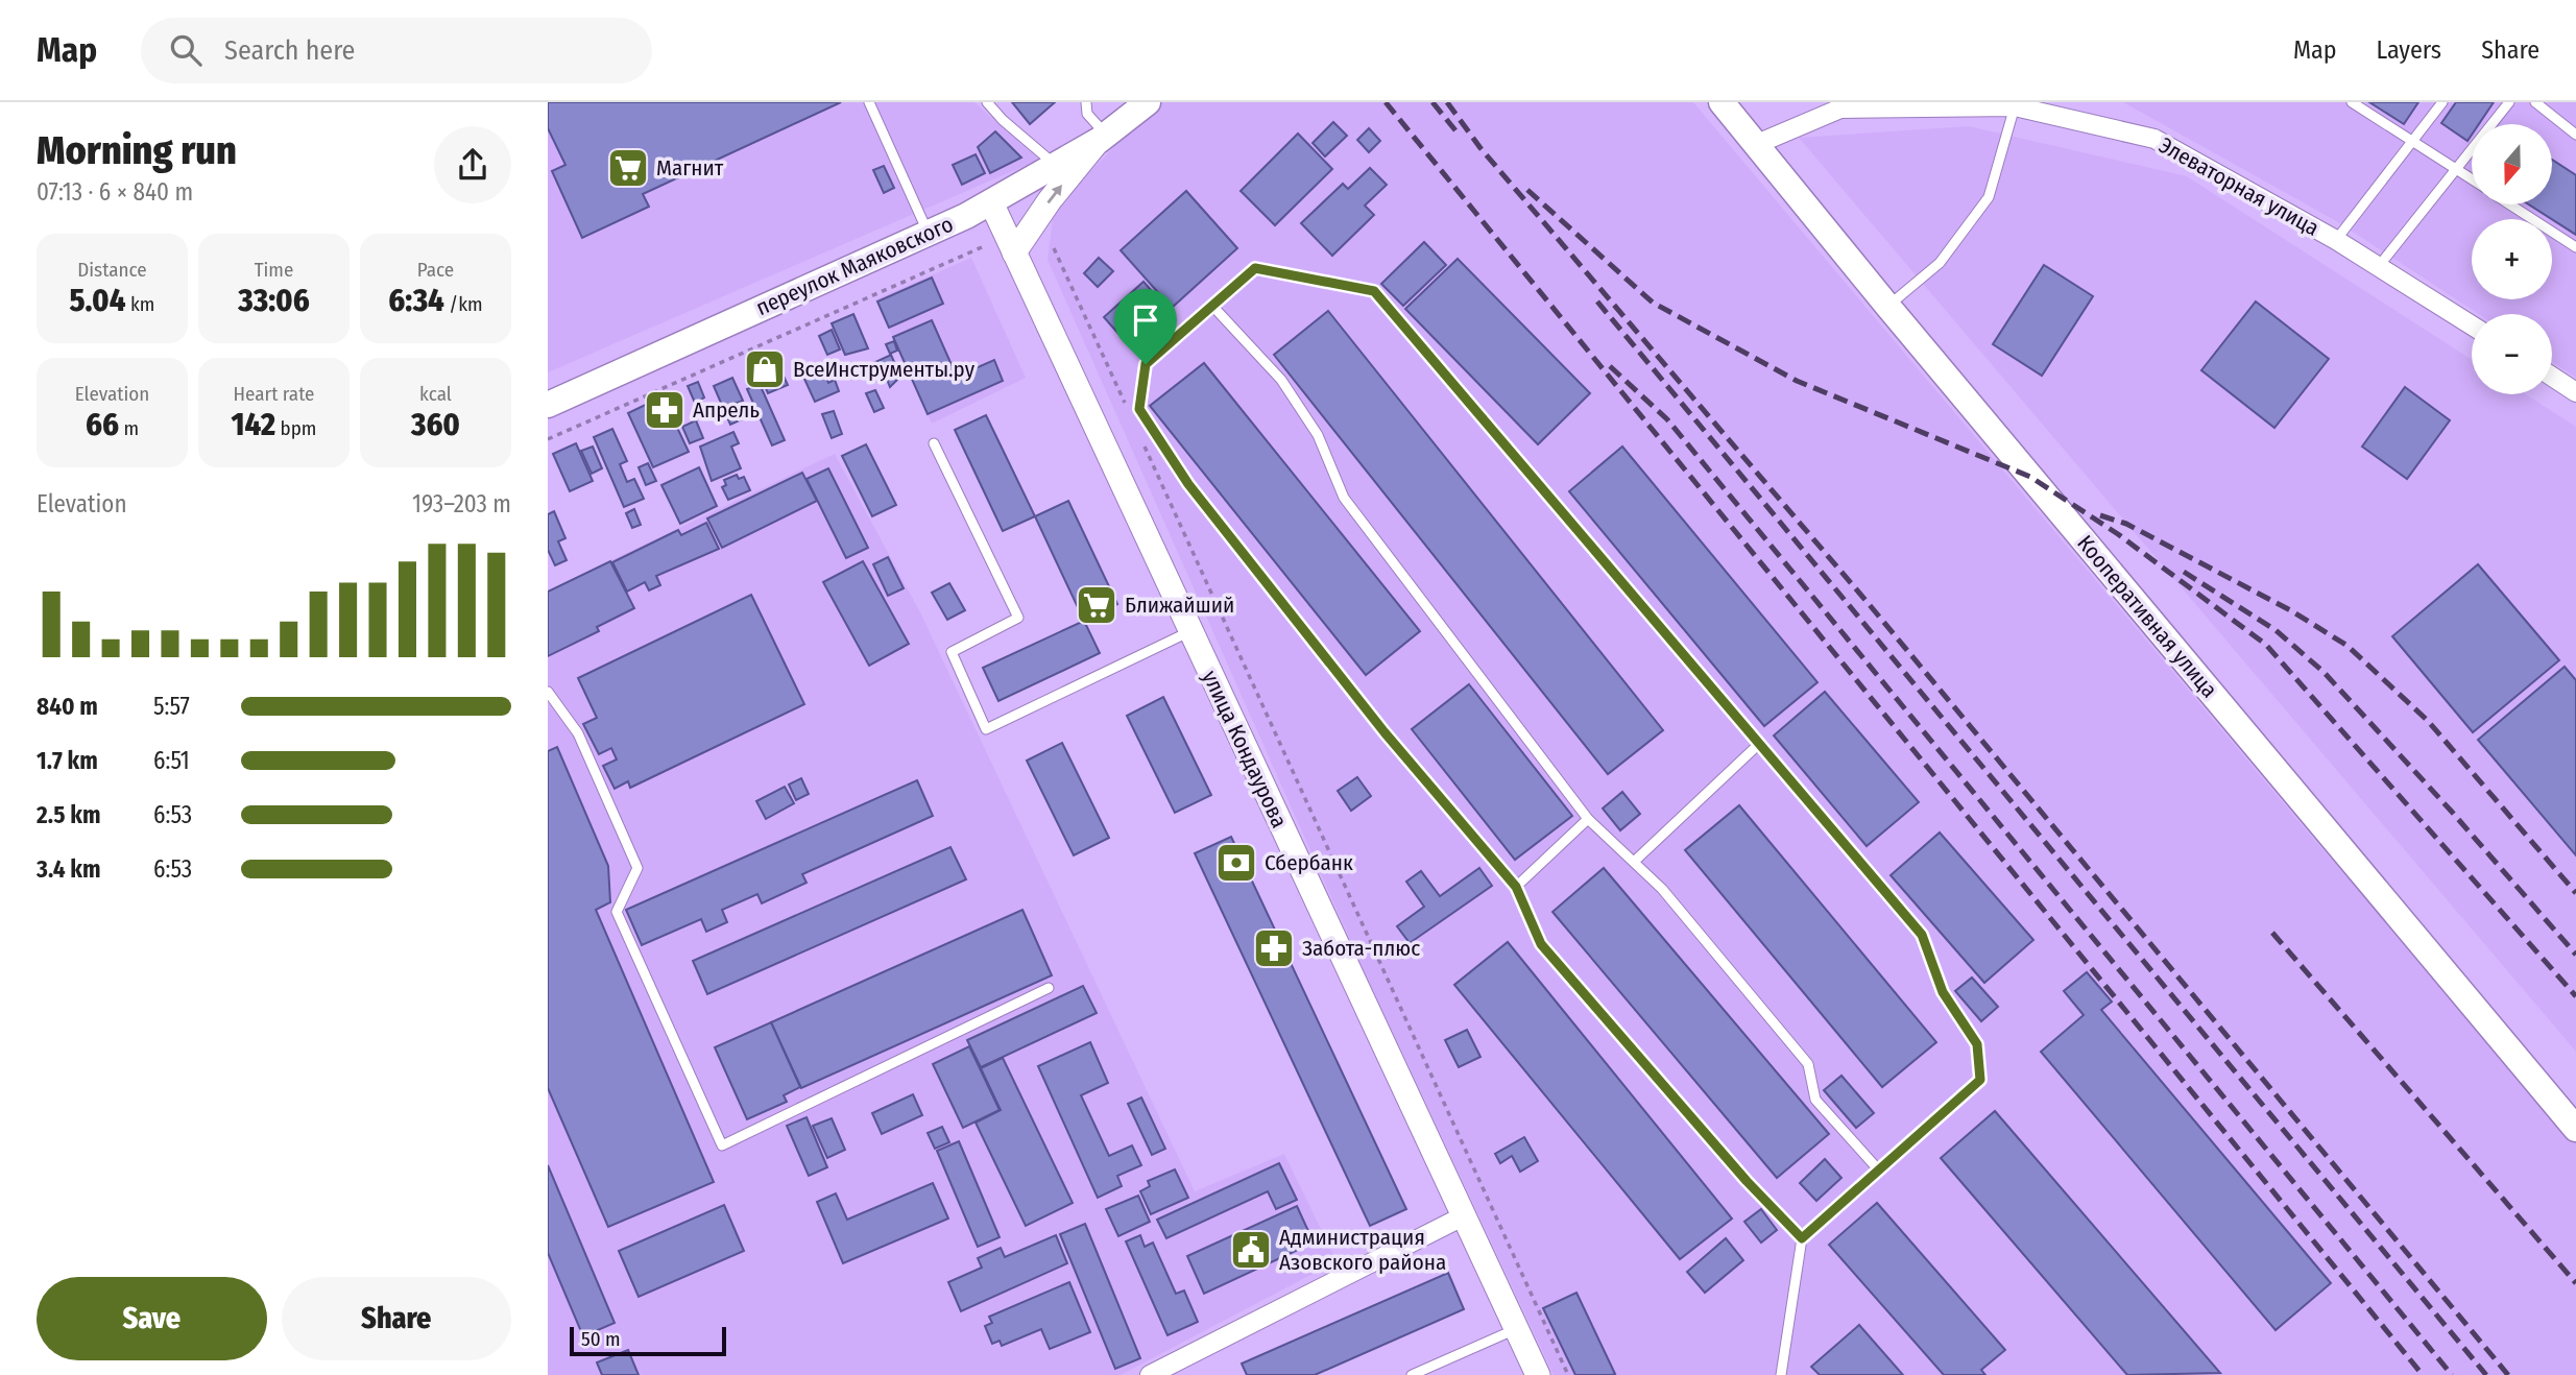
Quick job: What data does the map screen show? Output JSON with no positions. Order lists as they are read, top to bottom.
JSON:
{
  "streets": {
    "main road": ["переулок Маяковского", "Кооперативная улица"],
    "street": ["Элеваторная улица", "улица Кондаурова"]
  },
  "crossings": [
    ["Элеваторная улица", "Кооперативная улица"],
    ["переулок Маяковского", "улица Кондаурова"]
  ],
  "places": {
    "supermarket": ["Магнит", "Ближайший"],
    "shop": ["ВсеИнструменты.ру"],
    "pharmacy": ["Апрель", "Забота-плюс"],
    "bank": ["Сбербанк"],
    "public building": ["Администрация Азовского района"]
  },
  "scale_bar": "50 m",
  "north": "bottom",
  "page": {
    "header": "Map",
    "search": "Search here",
    "nav": ["Map", "Layers", "Share"],
    "heading": ["Morning run", "07:13 · 6 × 840 m"],
    "map_buttons": ["+", "−"],
    "stats": [
      ["Distance", "5.04 km"],
      ["Time", "33:06"],
      ["Pace", "6:34 /km"],
      ["Elevation", "66 m"],
      ["Heart rate", "142 bpm"],
      ["kcal", "360"]
    ],
    "chart": ["Elevation", "193–203 m"],
    "list": [
      {
        "name": "840 m",
        "note": "5:57"
      },
      {
        "name": "1.7 km",
        "note": "6:51"
      },
      {
        "name": "2.5 km",
        "note": "6:53"
      },
      {
        "name": "3.4 km",
        "note": "6:53"
      }
    ],
    "buttons": ["Save", "Share"],
    "scale": "50 m"
  }
}
